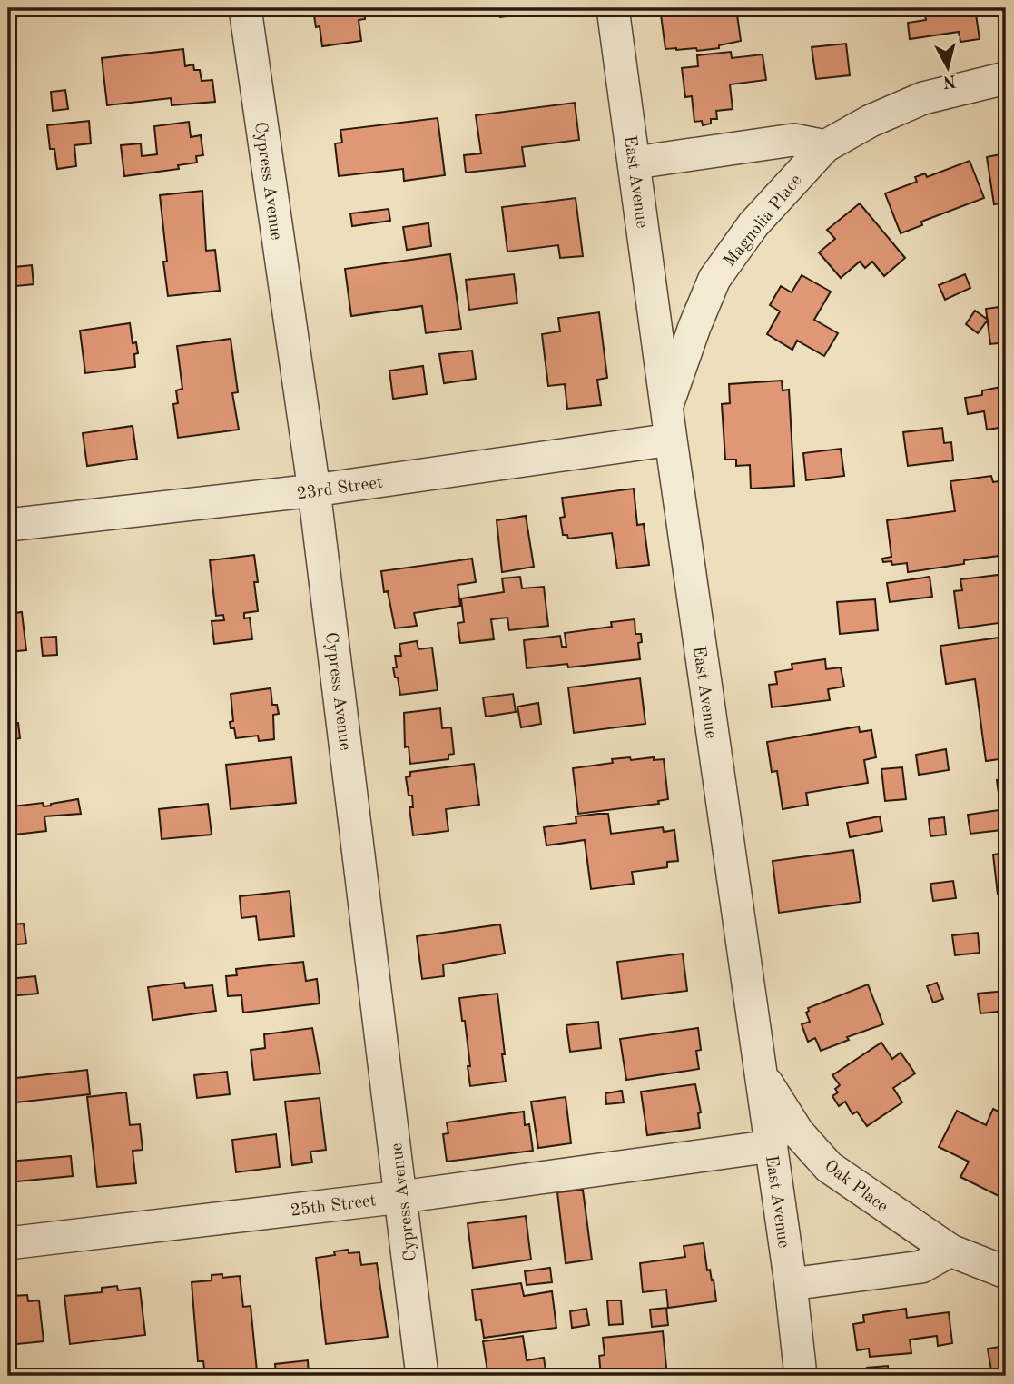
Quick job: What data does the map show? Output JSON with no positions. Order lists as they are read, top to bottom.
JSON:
{
  "streets": {
    "street": [
      "Cypress Avenue",
      "East Avenue",
      "Magnolia Place",
      "23rd Street",
      "Oak Place",
      "25th Street"
    ]
  },
  "crossings": [
    ["Cypress Avenue", "23rd Street"],
    ["Cypress Avenue", "25th Street"],
    ["East Avenue", "Magnolia Place"],
    ["East Avenue", "23rd Street"],
    ["East Avenue", "Oak Place"],
    ["East Avenue", "25th Street"]
  ],
  "north": "bottom"
}
